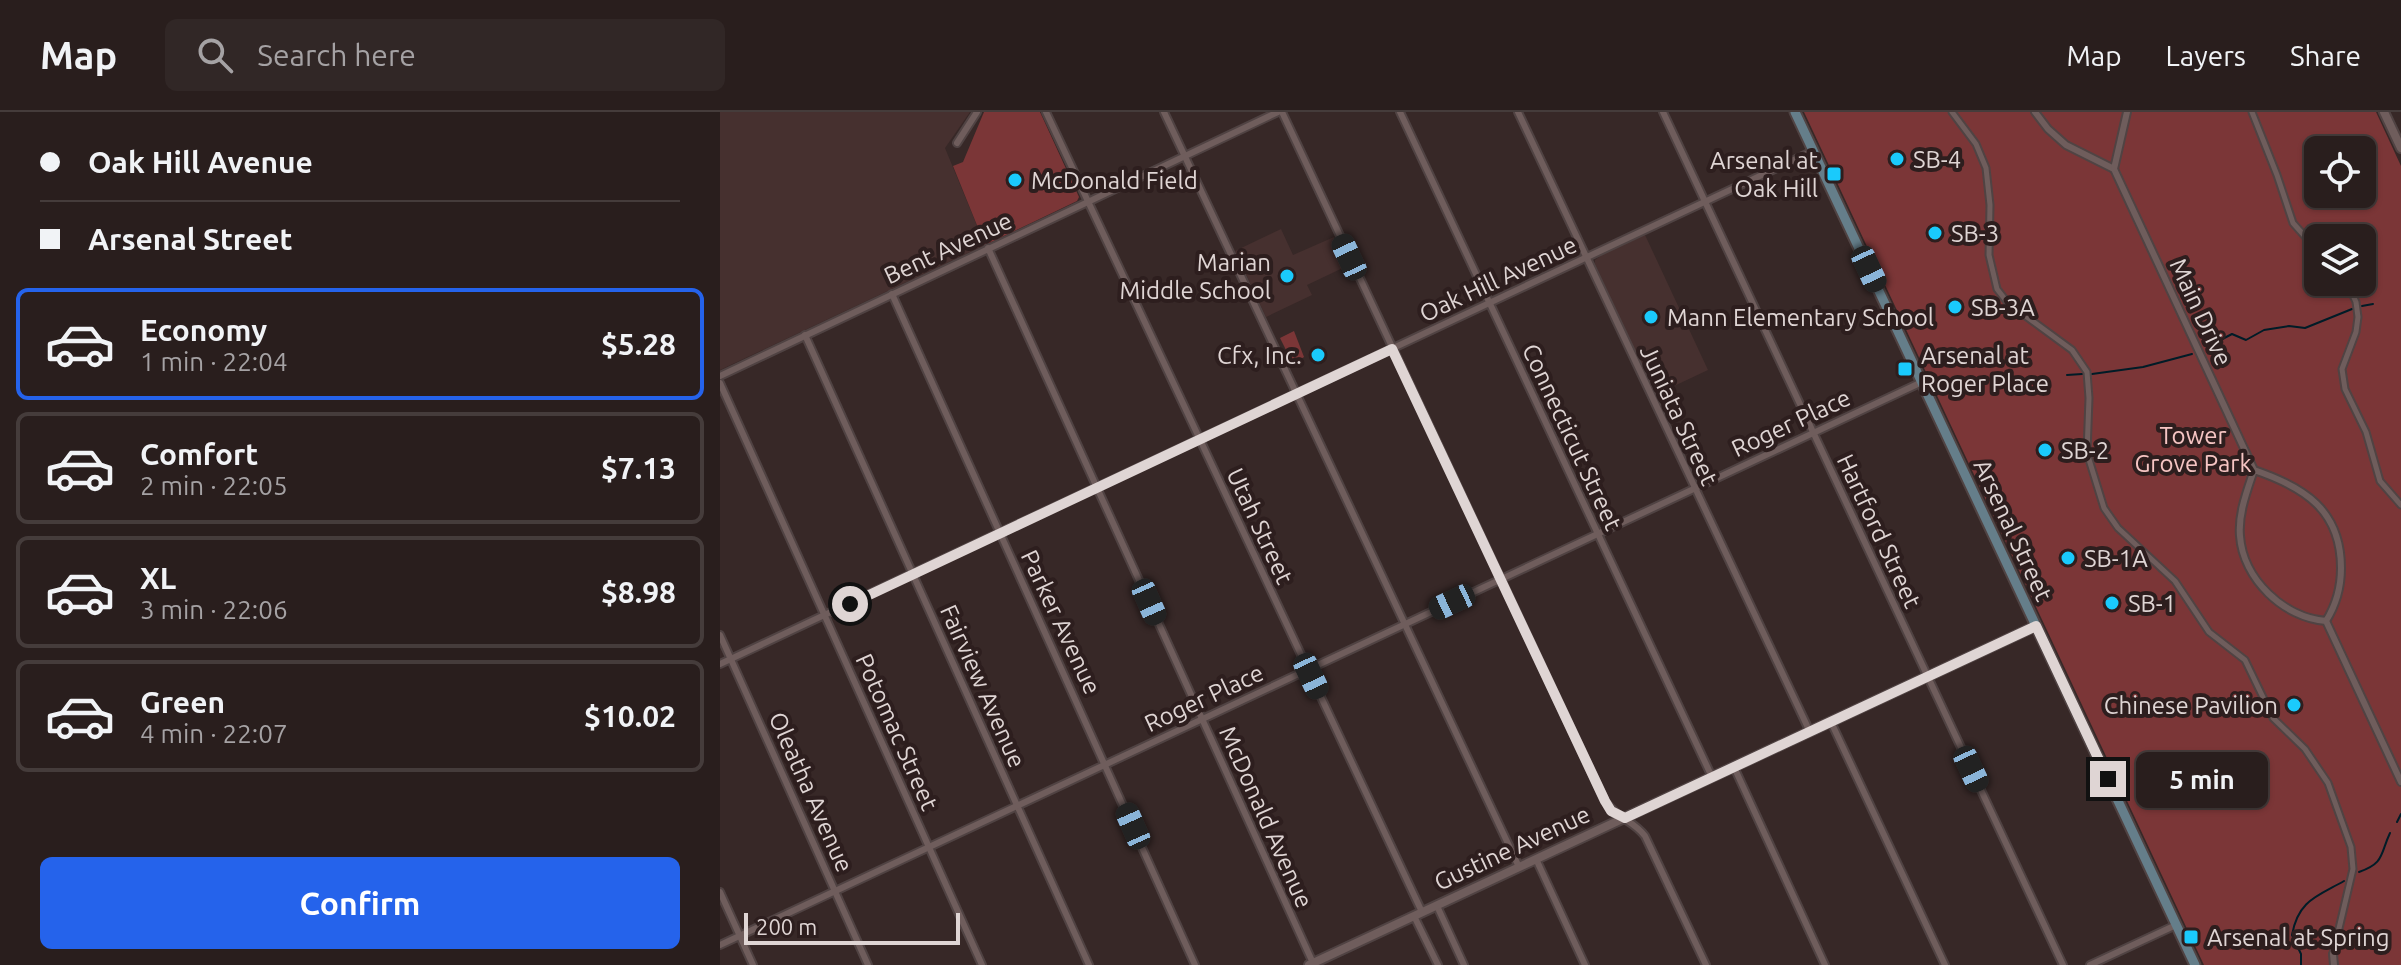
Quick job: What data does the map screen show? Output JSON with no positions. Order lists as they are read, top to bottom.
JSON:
{
  "streets": {
    "main road": ["Arsenal Street"],
    "street": [
      "Bent Avenue",
      "Oak Hill Avenue",
      "Main Drive",
      "Juniata Street",
      "Roger Place",
      "Connecticut Street",
      "Utah Street",
      "Hartford Street",
      "Parker Avenue",
      "Fairview Avenue",
      "Potomac Street",
      "Oleatha Avenue",
      "McDonald Avenue",
      "Gustine Avenue"
    ]
  },
  "crossings": [
    ["Bent Avenue", "Utah Street"],
    ["Bent Avenue", "Parker Avenue"],
    ["Bent Avenue", "Fairview Avenue"],
    ["Bent Avenue", "McDonald Avenue"],
    ["Oak Hill Avenue", "Juniata Street"],
    ["Oak Hill Avenue", "Connecticut Street"],
    ["Oak Hill Avenue", "Utah Street"],
    ["Oak Hill Avenue", "Arsenal Street"],
    ["Oak Hill Avenue", "Hartford Street"],
    ["Oak Hill Avenue", "Parker Avenue"],
    ["Oak Hill Avenue", "Fairview Avenue"],
    ["Oak Hill Avenue", "Potomac Street"],
    ["Oak Hill Avenue", "Oleatha Avenue"],
    ["Oak Hill Avenue", "McDonald Avenue"],
    ["Juniata Street", "Roger Place"],
    ["Juniata Street", "Gustine Avenue"],
    ["Roger Place", "Connecticut Street"],
    ["Roger Place", "Utah Street"],
    ["Roger Place", "Arsenal Street"],
    ["Roger Place", "Hartford Street"],
    ["Roger Place", "Parker Avenue"],
    ["Roger Place", "Fairview Avenue"],
    ["Roger Place", "Potomac Street"],
    ["Roger Place", "Oleatha Avenue"],
    ["Roger Place", "McDonald Avenue"],
    ["Connecticut Street", "Gustine Avenue"],
    ["Utah Street", "Gustine Avenue"],
    ["Arsenal Street", "Gustine Avenue"],
    ["Hartford Street", "Gustine Avenue"],
    ["McDonald Avenue", "Gustine Avenue"]
  ],
  "parks": ["Tower Grove Park"],
  "places": {
    "other": [
      "SB-4",
      "McDonald Field",
      "SB-3",
      "Marian Middle School",
      "SB-3A",
      "Mann Elementary School",
      "Cfx, Inc.",
      "SB-2",
      "SB-1A",
      "SB-1",
      "Chinese Pavilion"
    ],
    "transit": ["Arsenal at Oak Hill", "Arsenal at Roger Place", "Arsenal at Spring"]
  },
  "scale_bar": "200 m",
  "page": {
    "header": "Map",
    "search": "Search here",
    "nav": ["Map", "Layers", "Share"],
    "banner": ["Oak Hill Avenue", "Arsenal Street"],
    "list": [
      {
        "name": "Economy",
        "note": "1 min · 22:04",
        "value": "$5.28"
      },
      {
        "name": "Comfort",
        "note": "2 min · 22:05",
        "value": "$7.13"
      },
      {
        "name": "XL",
        "note": "3 min · 22:06",
        "value": "$8.98"
      },
      {
        "name": "Green",
        "note": "4 min · 22:07",
        "value": "$10.02"
      }
    ],
    "bubble": "5 min",
    "buttons": "Confirm",
    "scale": "200 m"
  }
}
